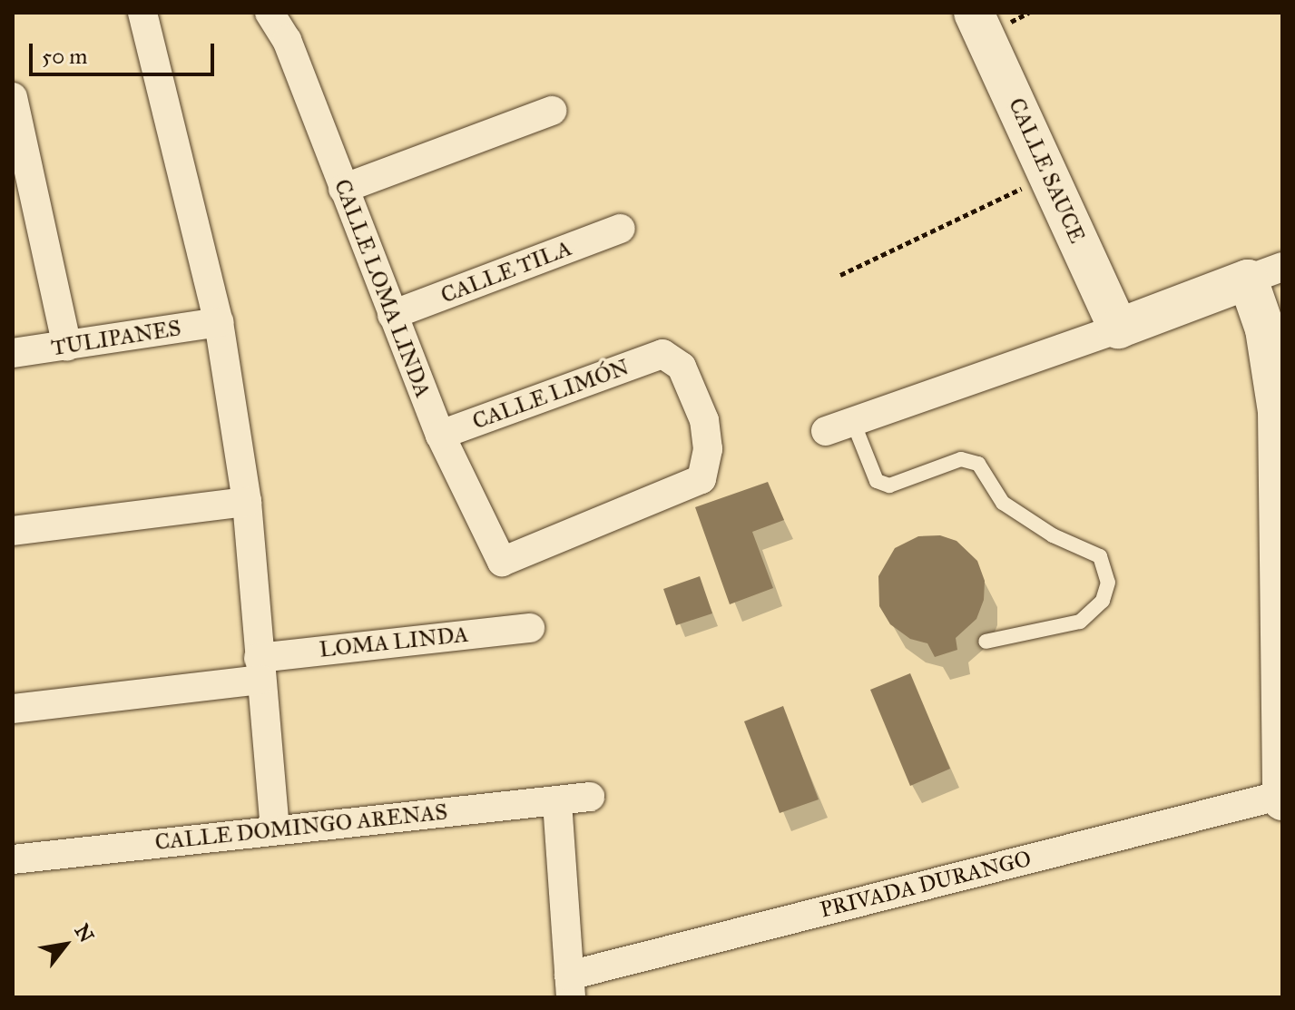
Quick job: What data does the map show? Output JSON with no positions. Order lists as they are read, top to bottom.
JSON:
{
  "streets": {
    "street": [
      "CALLE SAUCE",
      "CALLE TILA",
      "CALLE LOMA LINDA",
      "TULIPANES",
      "CALLE LIMÓN",
      "LOMA LINDA",
      "CALLE DOMINGO ARENAS",
      "PRIVADA DURANGO"
    ]
  },
  "crossings": [
    ["CALLE TILA", "CALLE LOMA LINDA"],
    ["CALLE LOMA LINDA", "CALLE LIMÓN"]
  ],
  "scale_bar": "50 m",
  "north": "top right"
}
